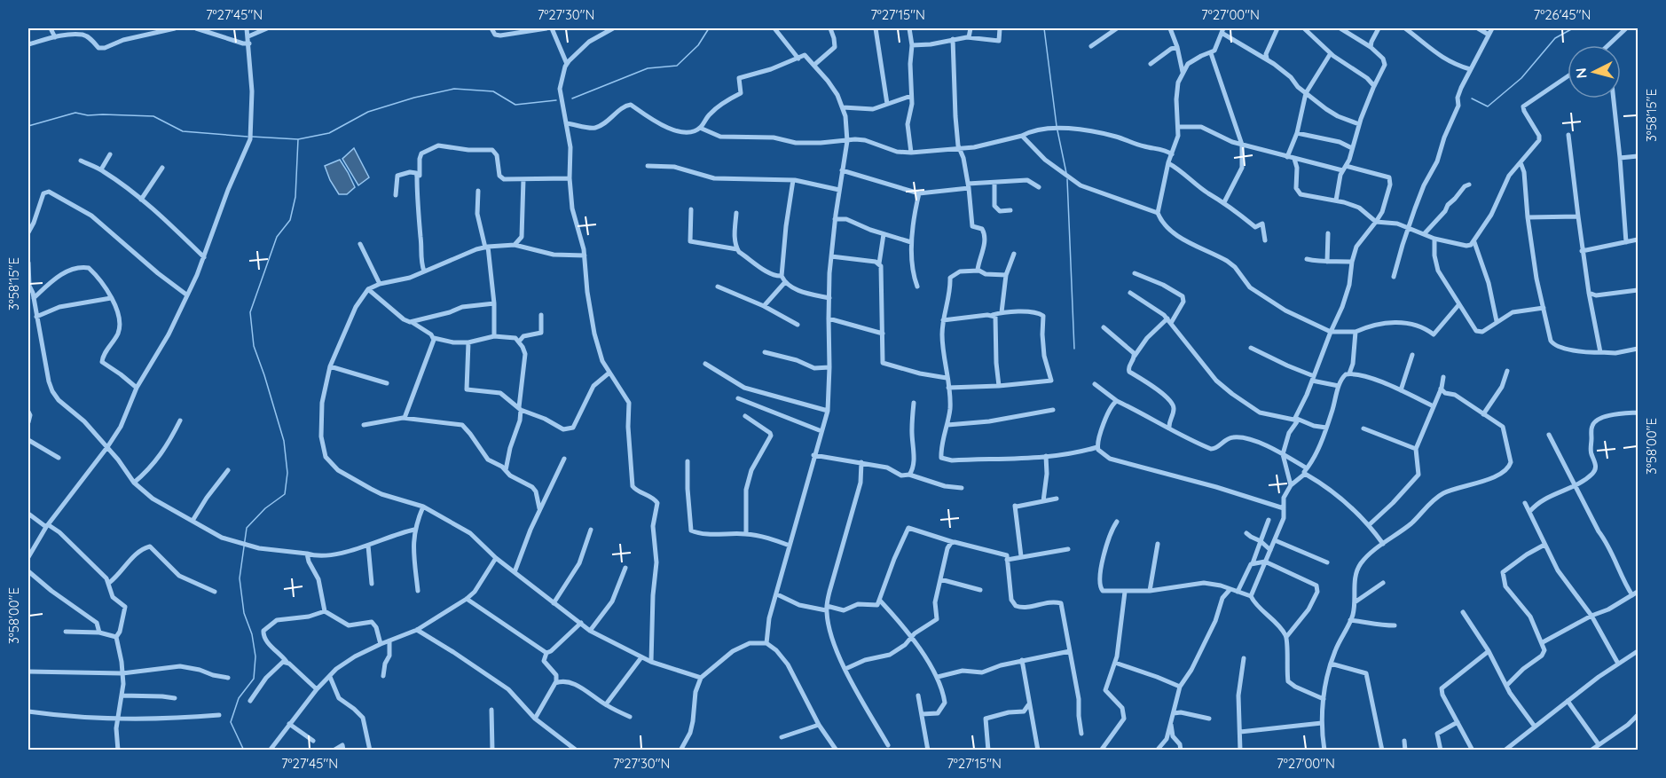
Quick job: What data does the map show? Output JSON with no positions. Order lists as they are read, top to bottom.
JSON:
{
  "north": "left",
  "coordinates": [
    "7°27'45\"N",
    "7°27'30\"N",
    "7°27'15\"N",
    "7°27'00\"N",
    "7°26'45\"N",
    "3°58'15\"E",
    "3°58'00\"E"
  ]
}
